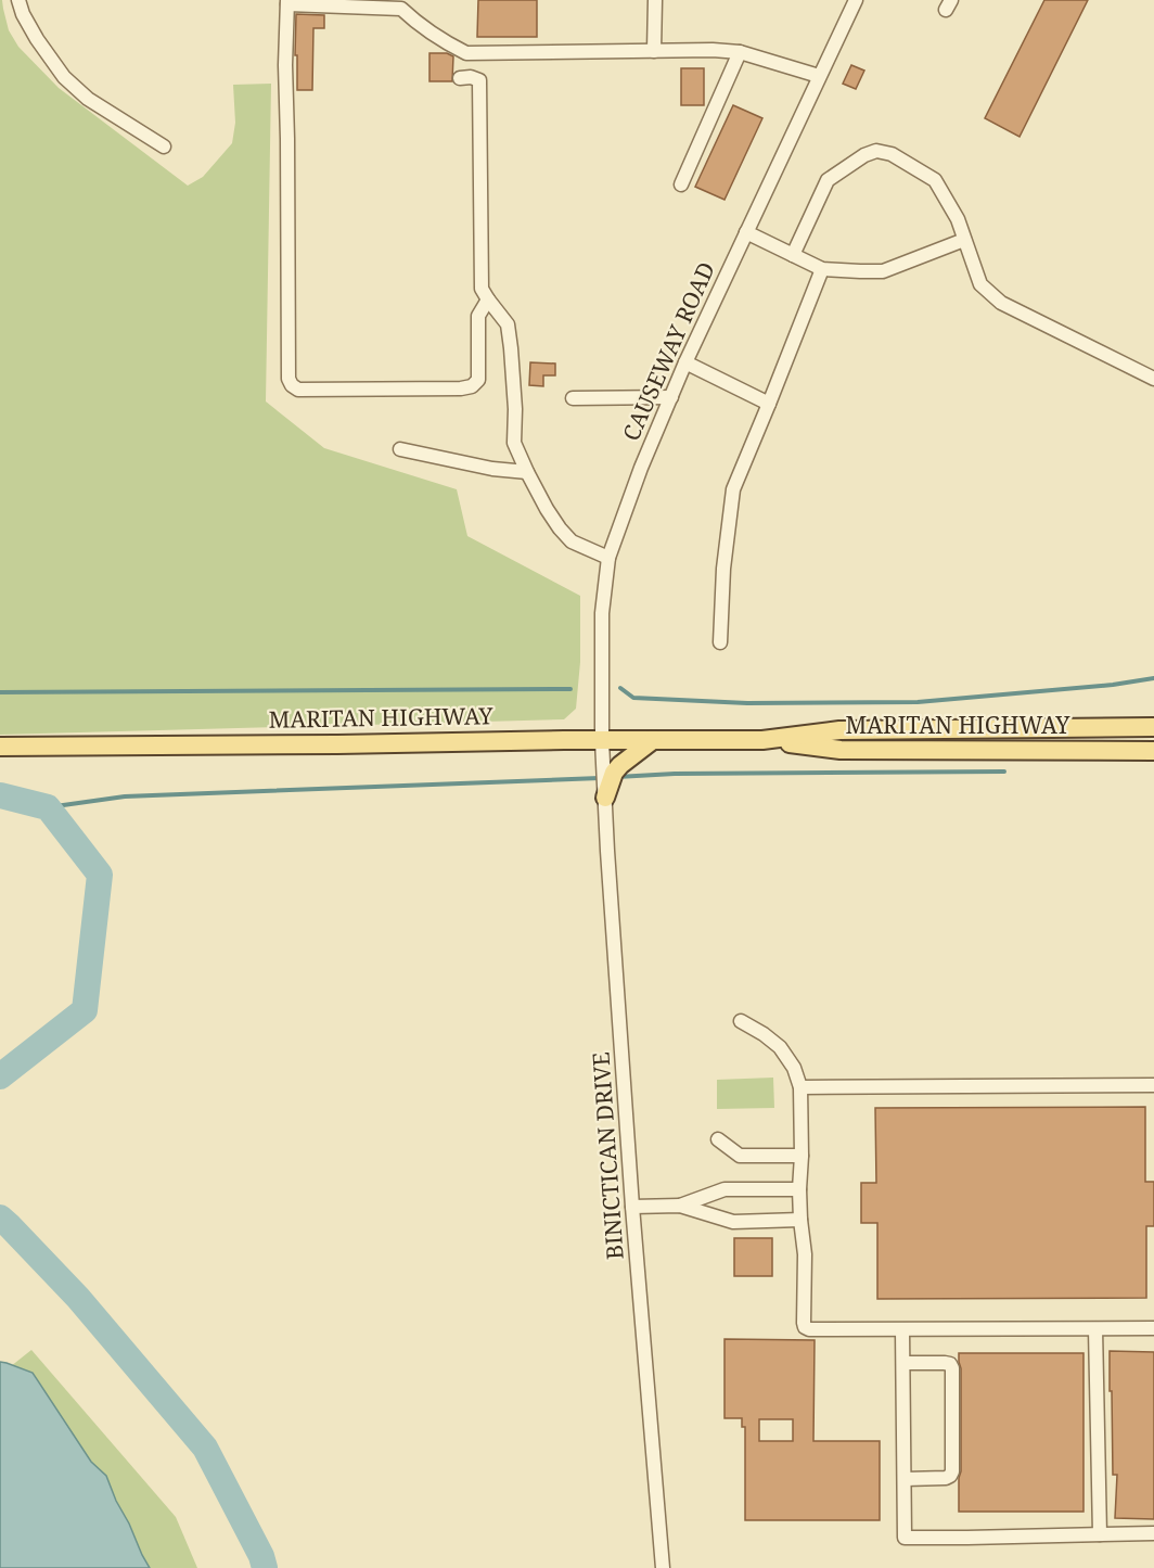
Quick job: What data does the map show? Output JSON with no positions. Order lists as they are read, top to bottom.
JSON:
{
  "streets": {
    "main road": ["MARITAN HIGHWAY"],
    "street": ["CAUSEWAY ROAD", "BINICTICAN DRIVE"]
  },
  "crossings": [
    ["CAUSEWAY ROAD", "MARITAN HIGHWAY"],
    ["CAUSEWAY ROAD", "BINICTICAN DRIVE"],
    ["MARITAN HIGHWAY", "BINICTICAN DRIVE"]
  ]
}
